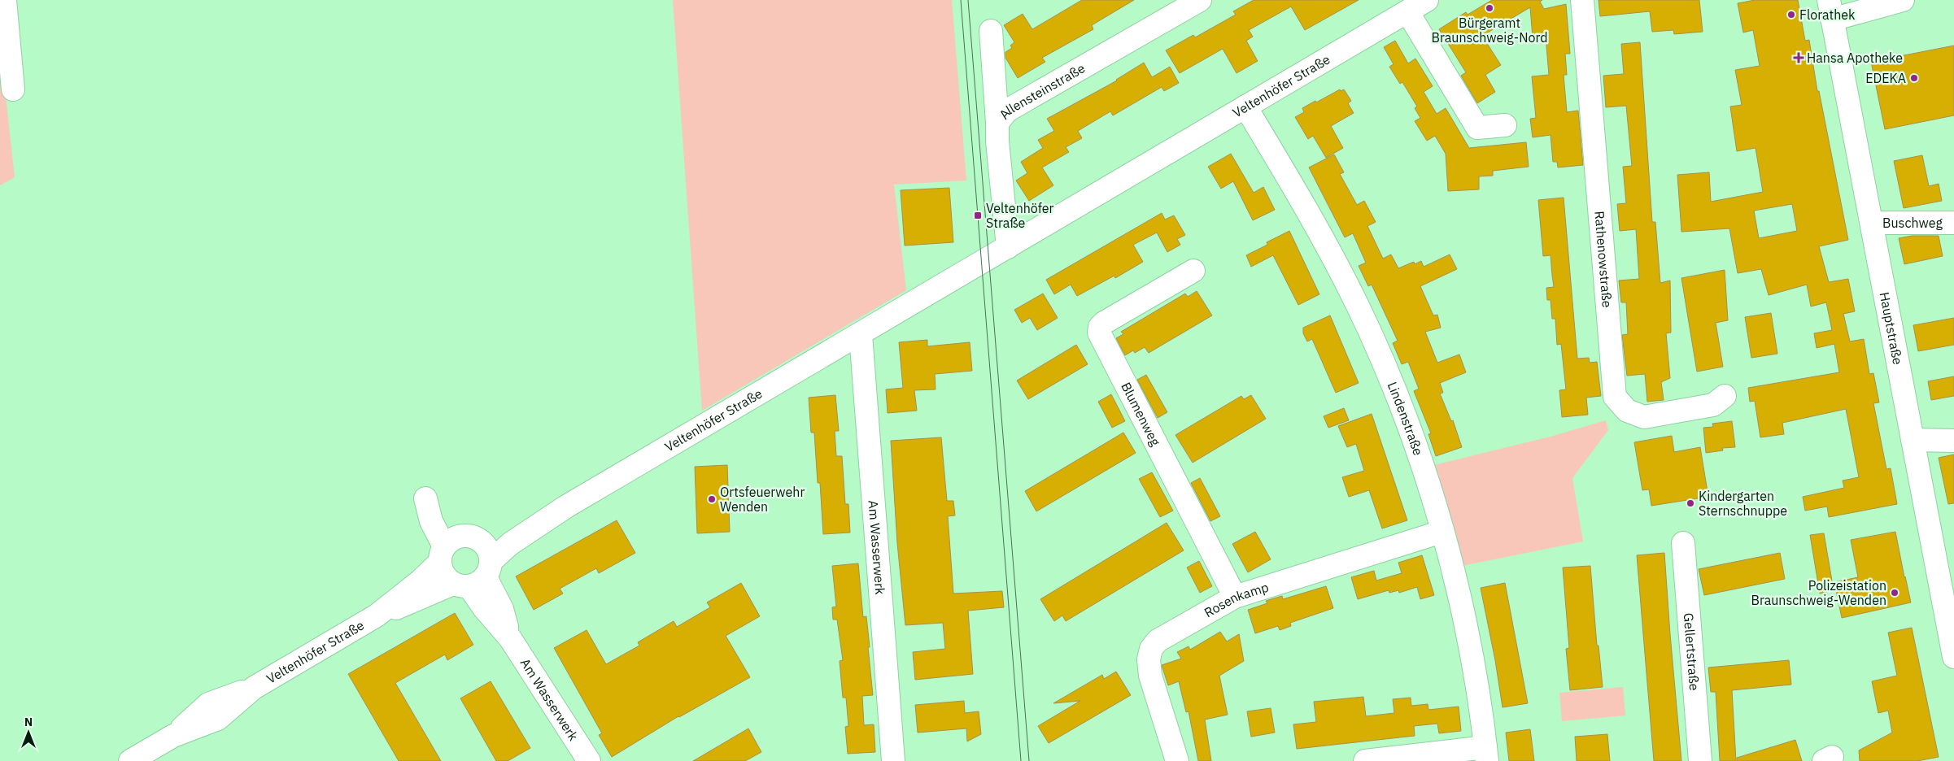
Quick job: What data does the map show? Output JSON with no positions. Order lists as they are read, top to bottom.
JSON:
{
  "streets": {
    "street": [
      "Veltenhöfer Straße",
      "Allensteinstraße",
      "Buschweg",
      "Rathenowstraße",
      "Hauptstraße",
      "Blumenweg",
      "Lindenstraße",
      "Am Wasserwerk",
      "Rosenkamp",
      "Gellertstraße"
    ]
  },
  "crossings": [
    ["Veltenhöfer Straße", "Allensteinstraße"],
    ["Veltenhöfer Straße", "Lindenstraße"],
    ["Veltenhöfer Straße", "Am Wasserwerk"],
    ["Buschweg", "Hauptstraße"],
    ["Blumenweg", "Rosenkamp"],
    ["Lindenstraße", "Rosenkamp"]
  ],
  "places": {
    "other": [
      "Bürgeramt Braunschweig-Nord",
      "Florathek",
      "EDEKA",
      "Ortsfeuerwehr Wenden",
      "Kindergarten Sternschnuppe",
      "Polizeistation Braunschweig-Wenden"
    ],
    "health": ["Hansa Apotheke"],
    "transit": ["Veltenhöfer Straße"]
  },
  "north": "top"
}
